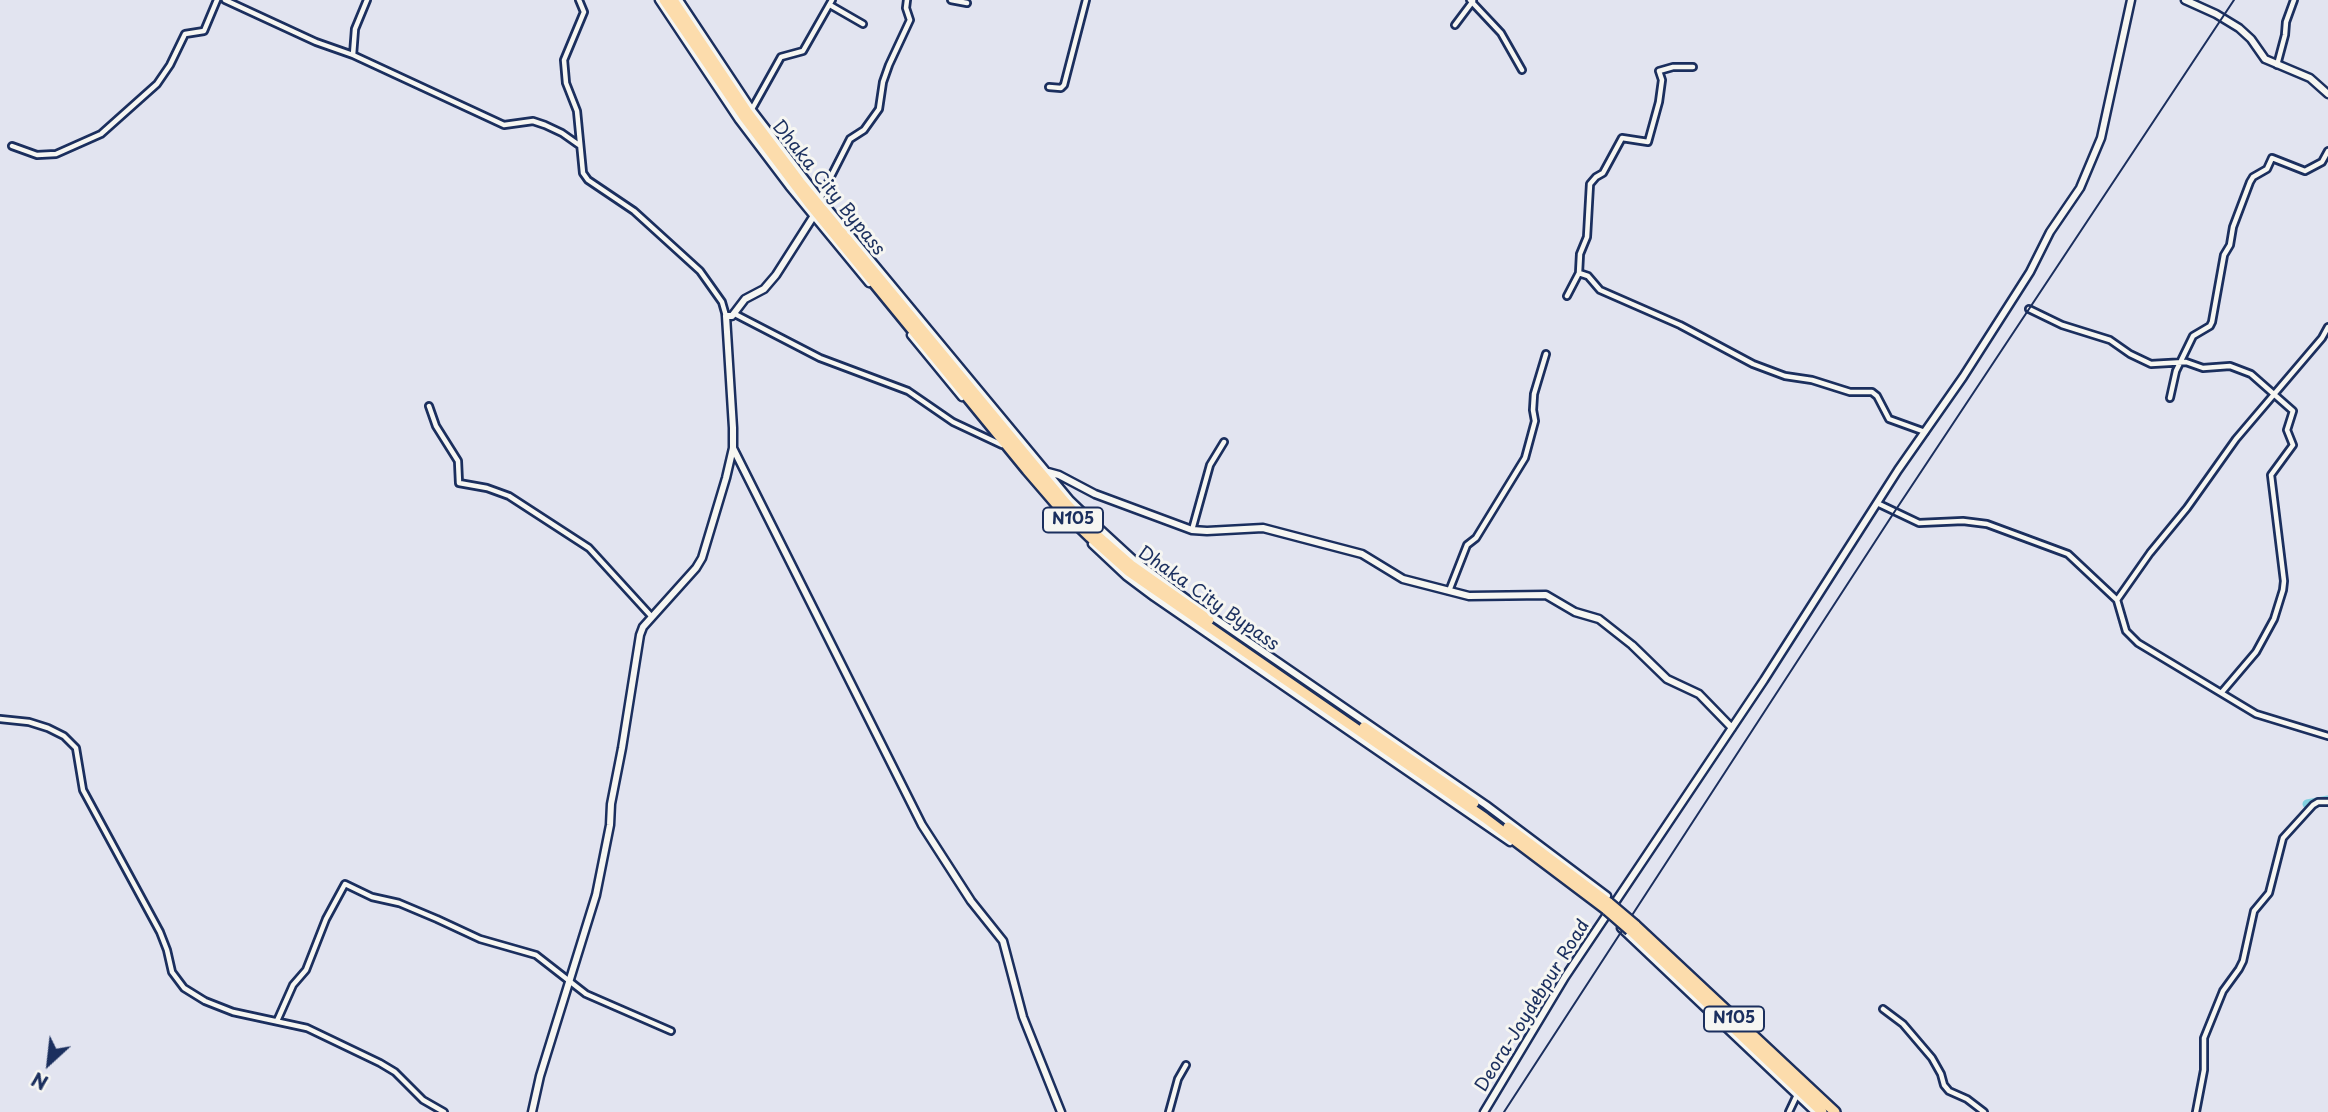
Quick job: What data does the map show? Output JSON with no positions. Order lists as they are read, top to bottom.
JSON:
{
  "streets": {
    "highway": ["Dhaka City Bypass", "N105"],
    "street": ["Deora-Joydebpur Road"]
  },
  "crossings": [
    ["Dhaka City Bypass", "Deora-Joydebpur Road"]
  ],
  "north": "bottom left"
}
